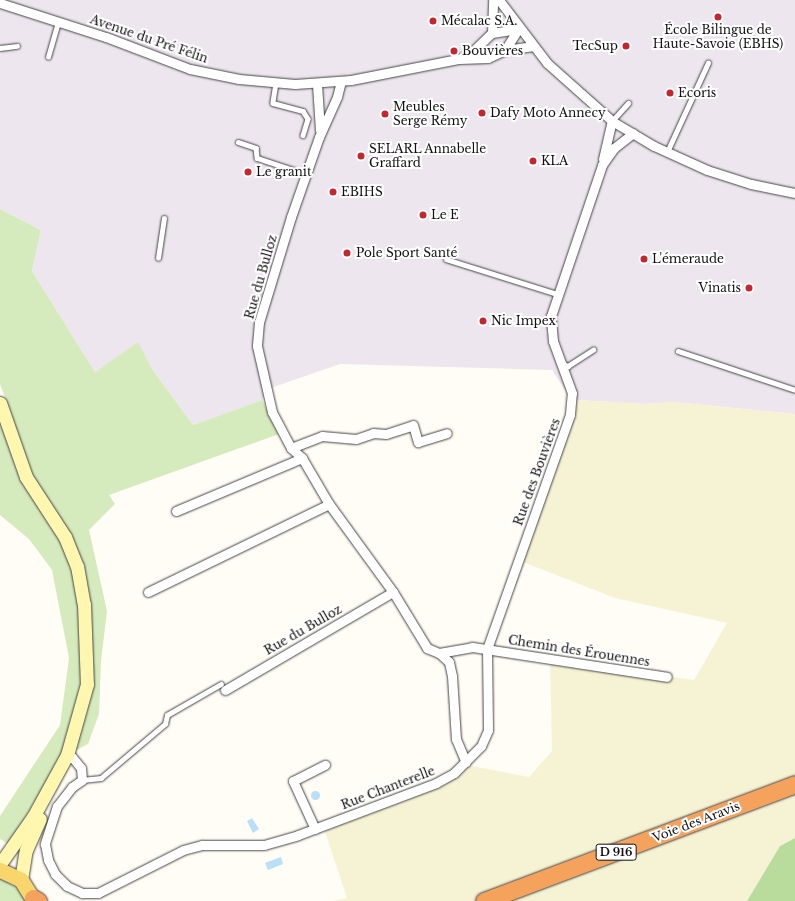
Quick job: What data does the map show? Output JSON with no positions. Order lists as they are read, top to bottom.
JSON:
{
  "streets": {
    "highway": ["Voie des Aravis", "D 916"],
    "street": [
      "Avenue du Pré Félin",
      "Rue du Bulloz",
      "Rue des Bouvières",
      "Chemin des Érouennes",
      "Rue Chanterelle"
    ]
  },
  "crossings": [
    ["Avenue du Pré Félin", "Rue du Bulloz"],
    ["Rue du Bulloz", "Rue des Bouvières"],
    ["Rue du Bulloz", "Chemin des Érouennes"],
    ["Rue du Bulloz", "Rue Chanterelle"],
    ["Rue des Bouvières", "Chemin des Érouennes"],
    ["Rue des Bouvières", "Rue Chanterelle"]
  ],
  "places": [
    "École Bilingue de Haute-Savoie (EBHS)",
    "Mécalac S.A.",
    "TecSup",
    "Bouvières",
    "Ecoris",
    "Dafy Moto Annecy",
    "Meubles Serge Rémy",
    "SELARL Annabelle Graffard",
    "KLA",
    "Le granit",
    "EBIHS",
    "Le E",
    "Pole Sport Santé",
    "L'émeraude",
    "Vinatis",
    "Nic Impex"
  ]
}
